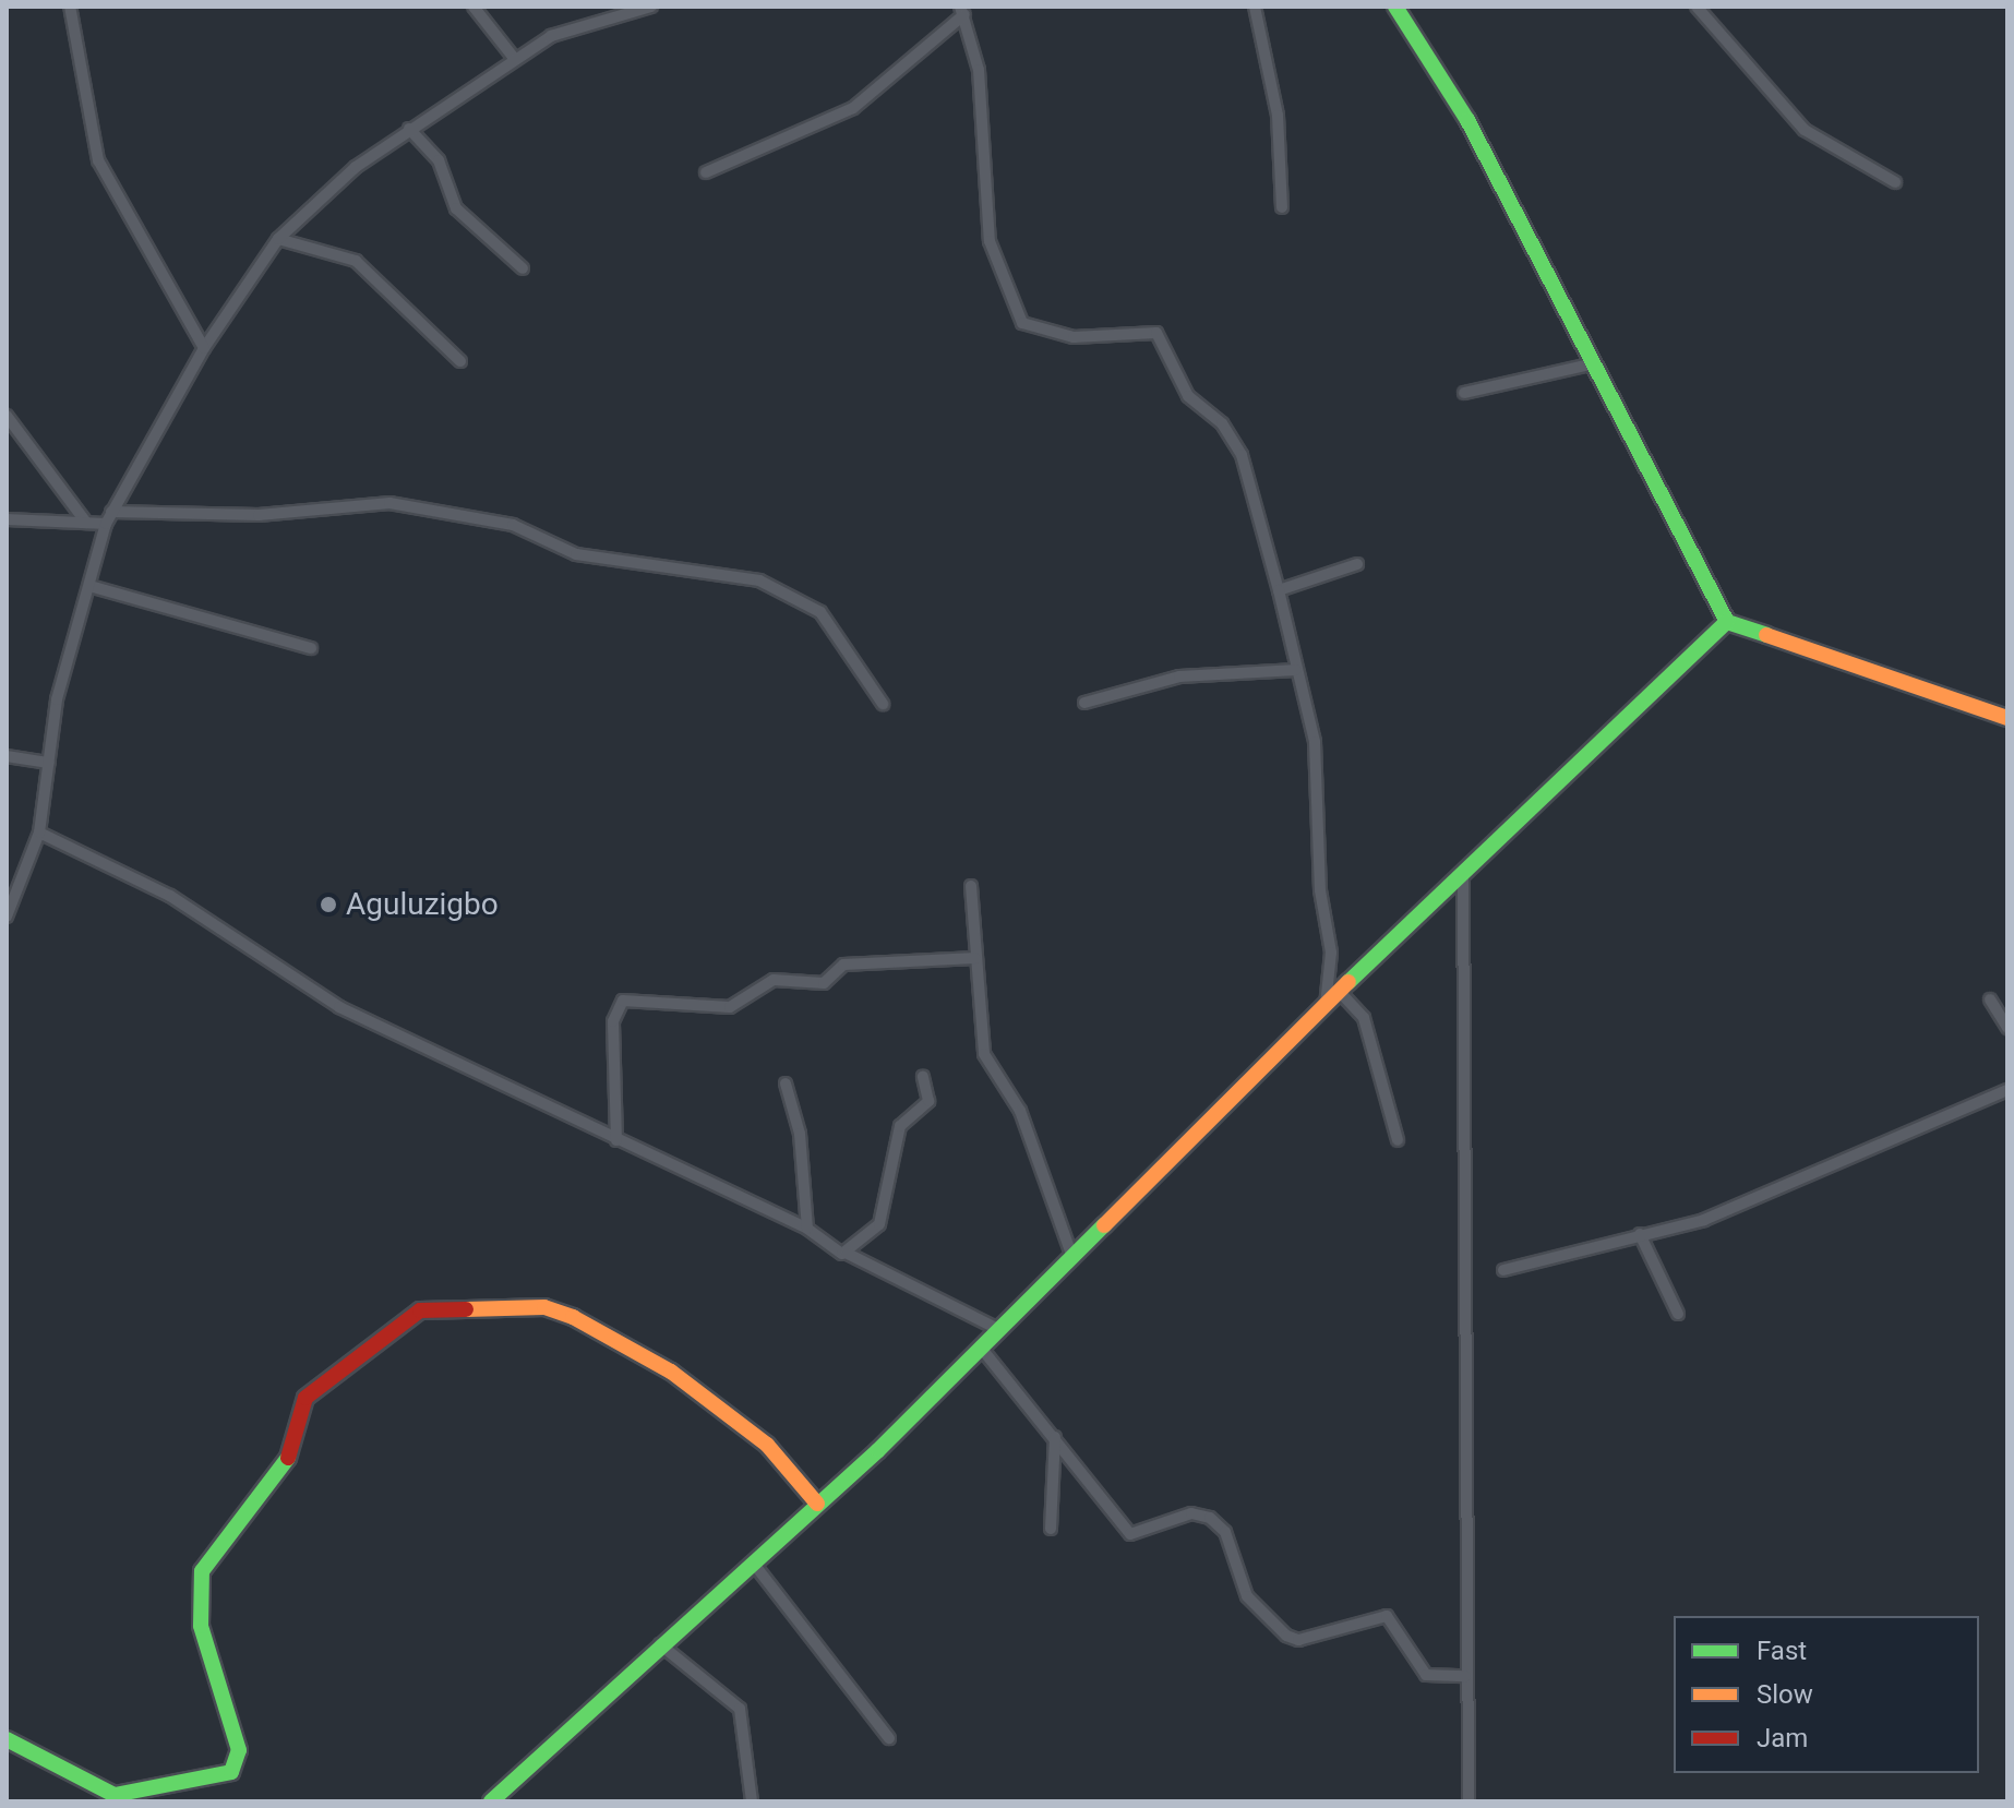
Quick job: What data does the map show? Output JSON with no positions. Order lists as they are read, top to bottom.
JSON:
{
  "places": ["Aguluzigbo"],
  "legend": ["Fast", "Slow", "Jam"]
}
